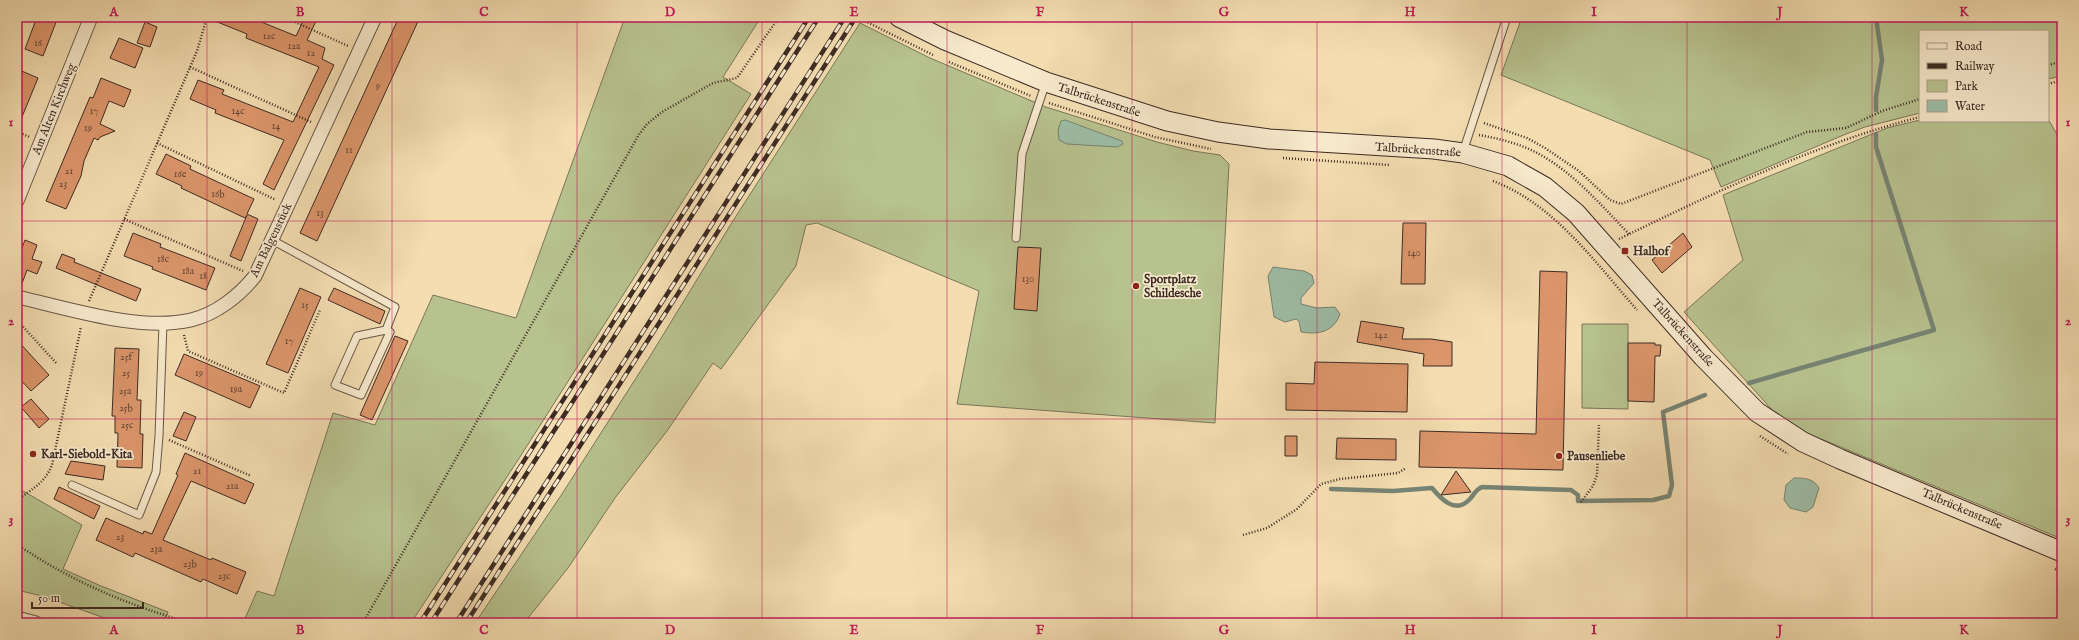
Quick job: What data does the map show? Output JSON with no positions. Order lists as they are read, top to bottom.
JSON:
{
  "streets": {
    "main road": ["Talbrückenstraße"],
    "street": ["Am Alten Kirchweg", "Am Balgenstück"]
  },
  "places": {
    "transit": ["Halhof"],
    "other": ["Sportplatz Schildesche", "Karl-Siebold-Kita", "Pausenliebe"]
  },
  "house_numbers": [
    "12c",
    "16",
    "12a",
    "12",
    "9",
    "17",
    "14c",
    "14",
    "19",
    "11",
    "21",
    "16e",
    "23",
    "16b",
    "13",
    "140",
    "18c",
    "18a",
    "18",
    "130",
    "15",
    "142",
    "17",
    "25f",
    "25",
    "19",
    "19a",
    "25a",
    "25b",
    "25c",
    "21",
    "21a",
    "23",
    "23a",
    "23b",
    "23c"
  ],
  "legend": [
    "Road",
    "Railway",
    "Park",
    "Water"
  ],
  "scale_bar": "50 m",
  "grid": {
    "columns": [
      "A",
      "B",
      "C",
      "D",
      "E",
      "F",
      "G",
      "H",
      "I",
      "J",
      "K"
    ],
    "rows": ["1", "2", "3"]
  }
}
